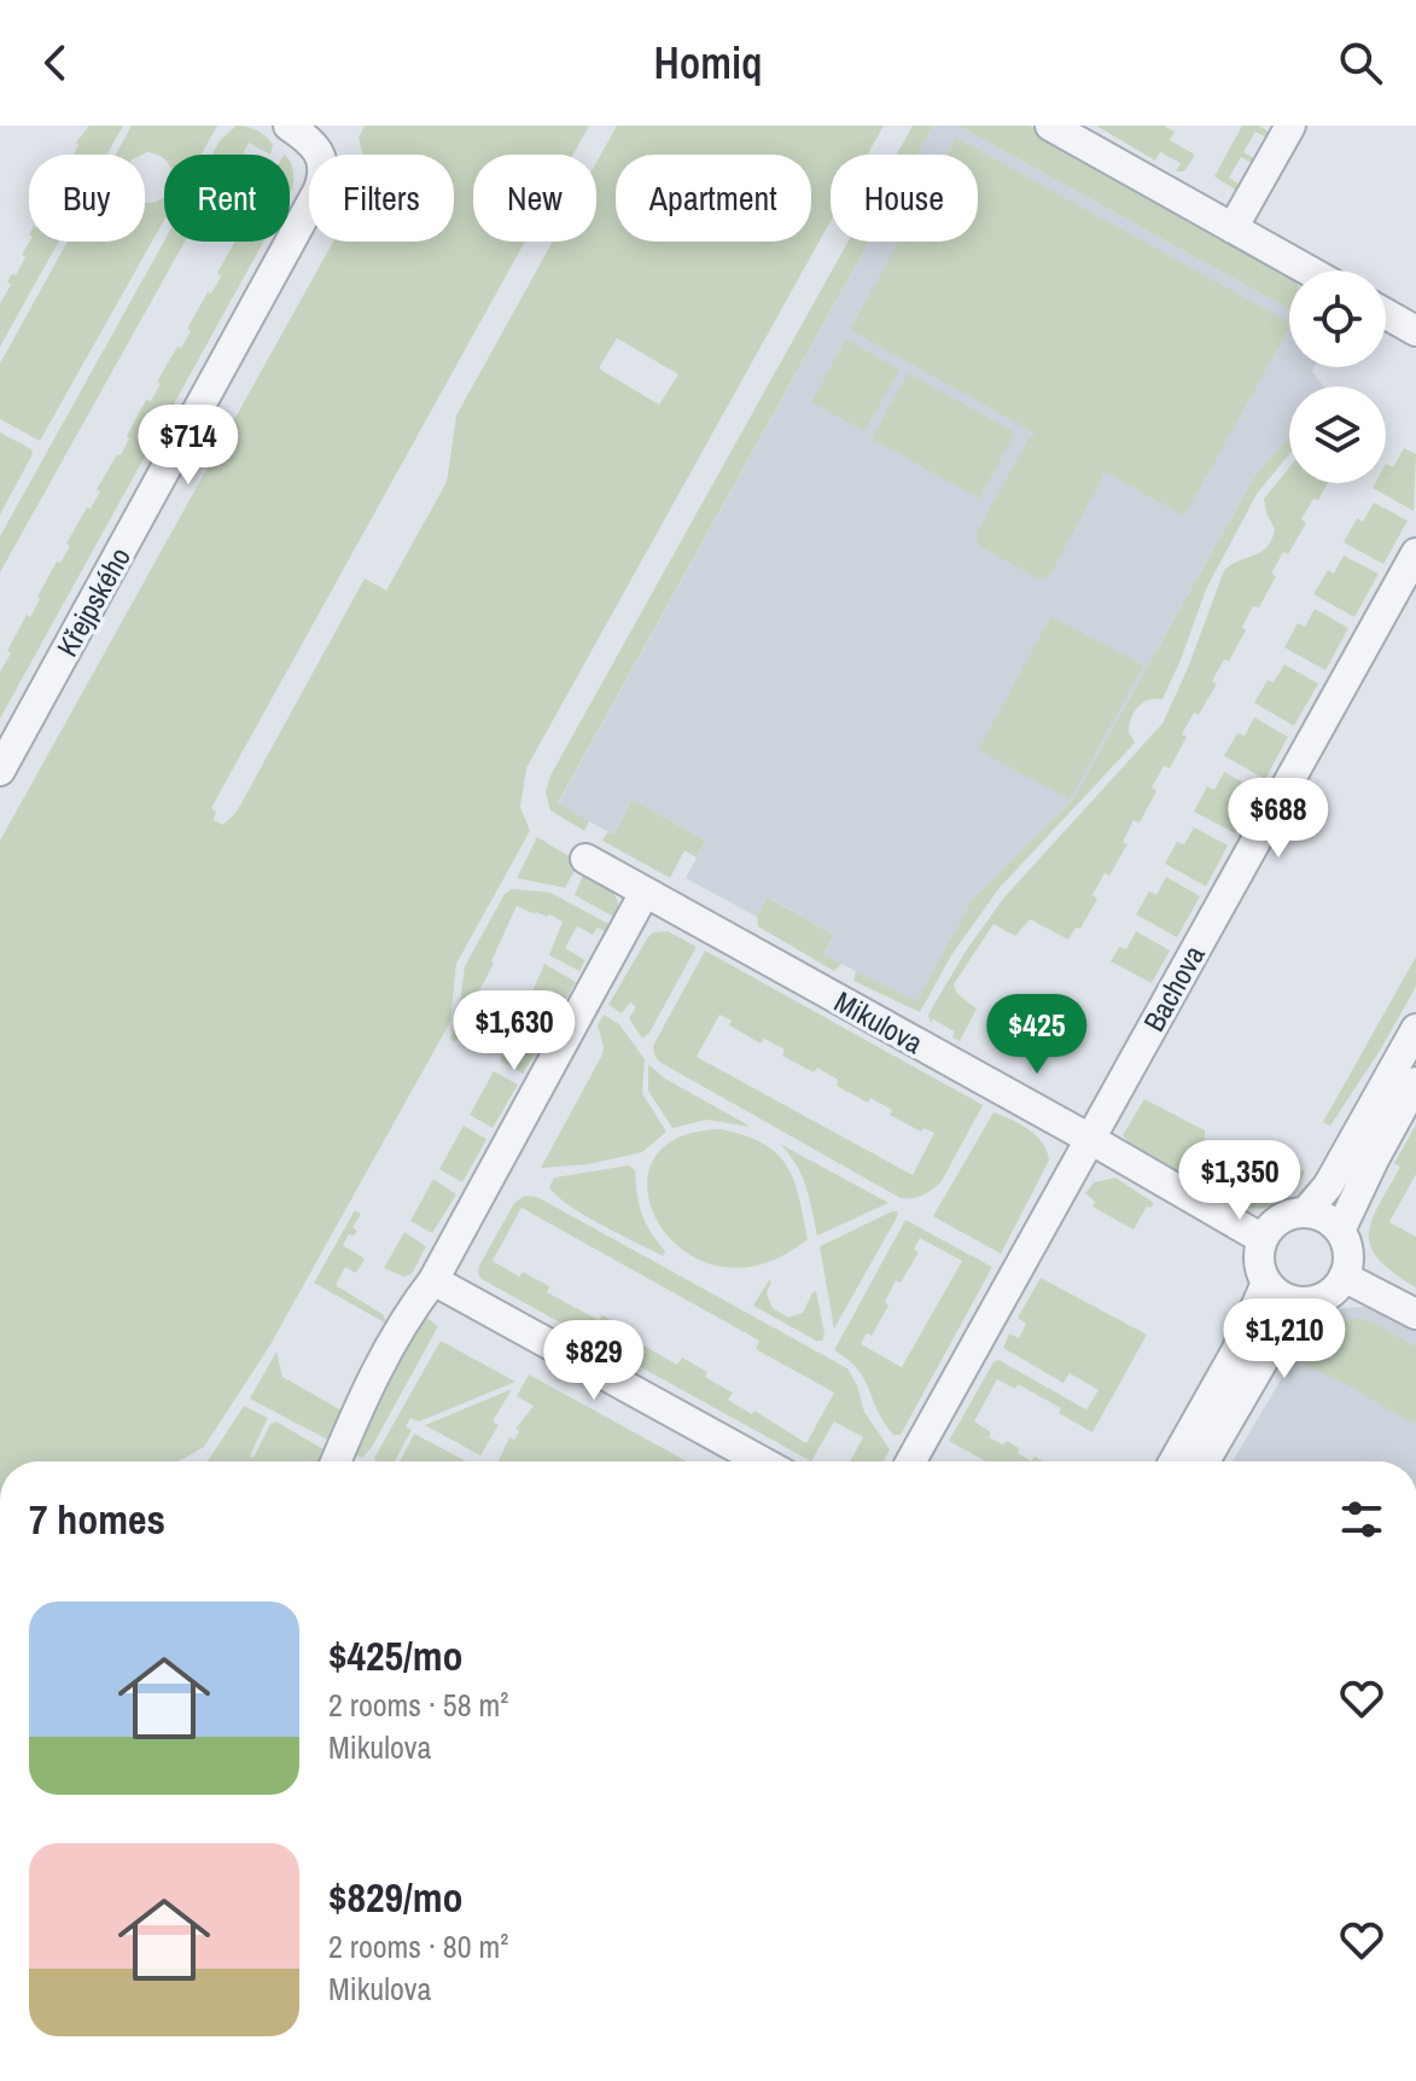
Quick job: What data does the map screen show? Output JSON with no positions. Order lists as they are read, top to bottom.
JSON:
{
  "streets": {
    "street": ["Křejpského", "Bachova", "Mikulova"]
  },
  "crossings": [
    ["Bachova", "Mikulova"]
  ],
  "page": {
    "header": "Homiq",
    "chip": [
      "Buy",
      "Rent",
      "Filters",
      "New",
      "Apartment",
      "House"
    ],
    "price": [
      "$714",
      "$688",
      "$1,630",
      "$425",
      "$1,350",
      "$1,210",
      "$829"
    ],
    "heading": "7 homes",
    "list": [
      {
        "name": "$425/mo",
        "note": "2 rooms · 58 m² · Mikulova"
      },
      {
        "name": "$829/mo",
        "note": "2 rooms · 80 m² · Mikulova"
      }
    ]
  }
}
